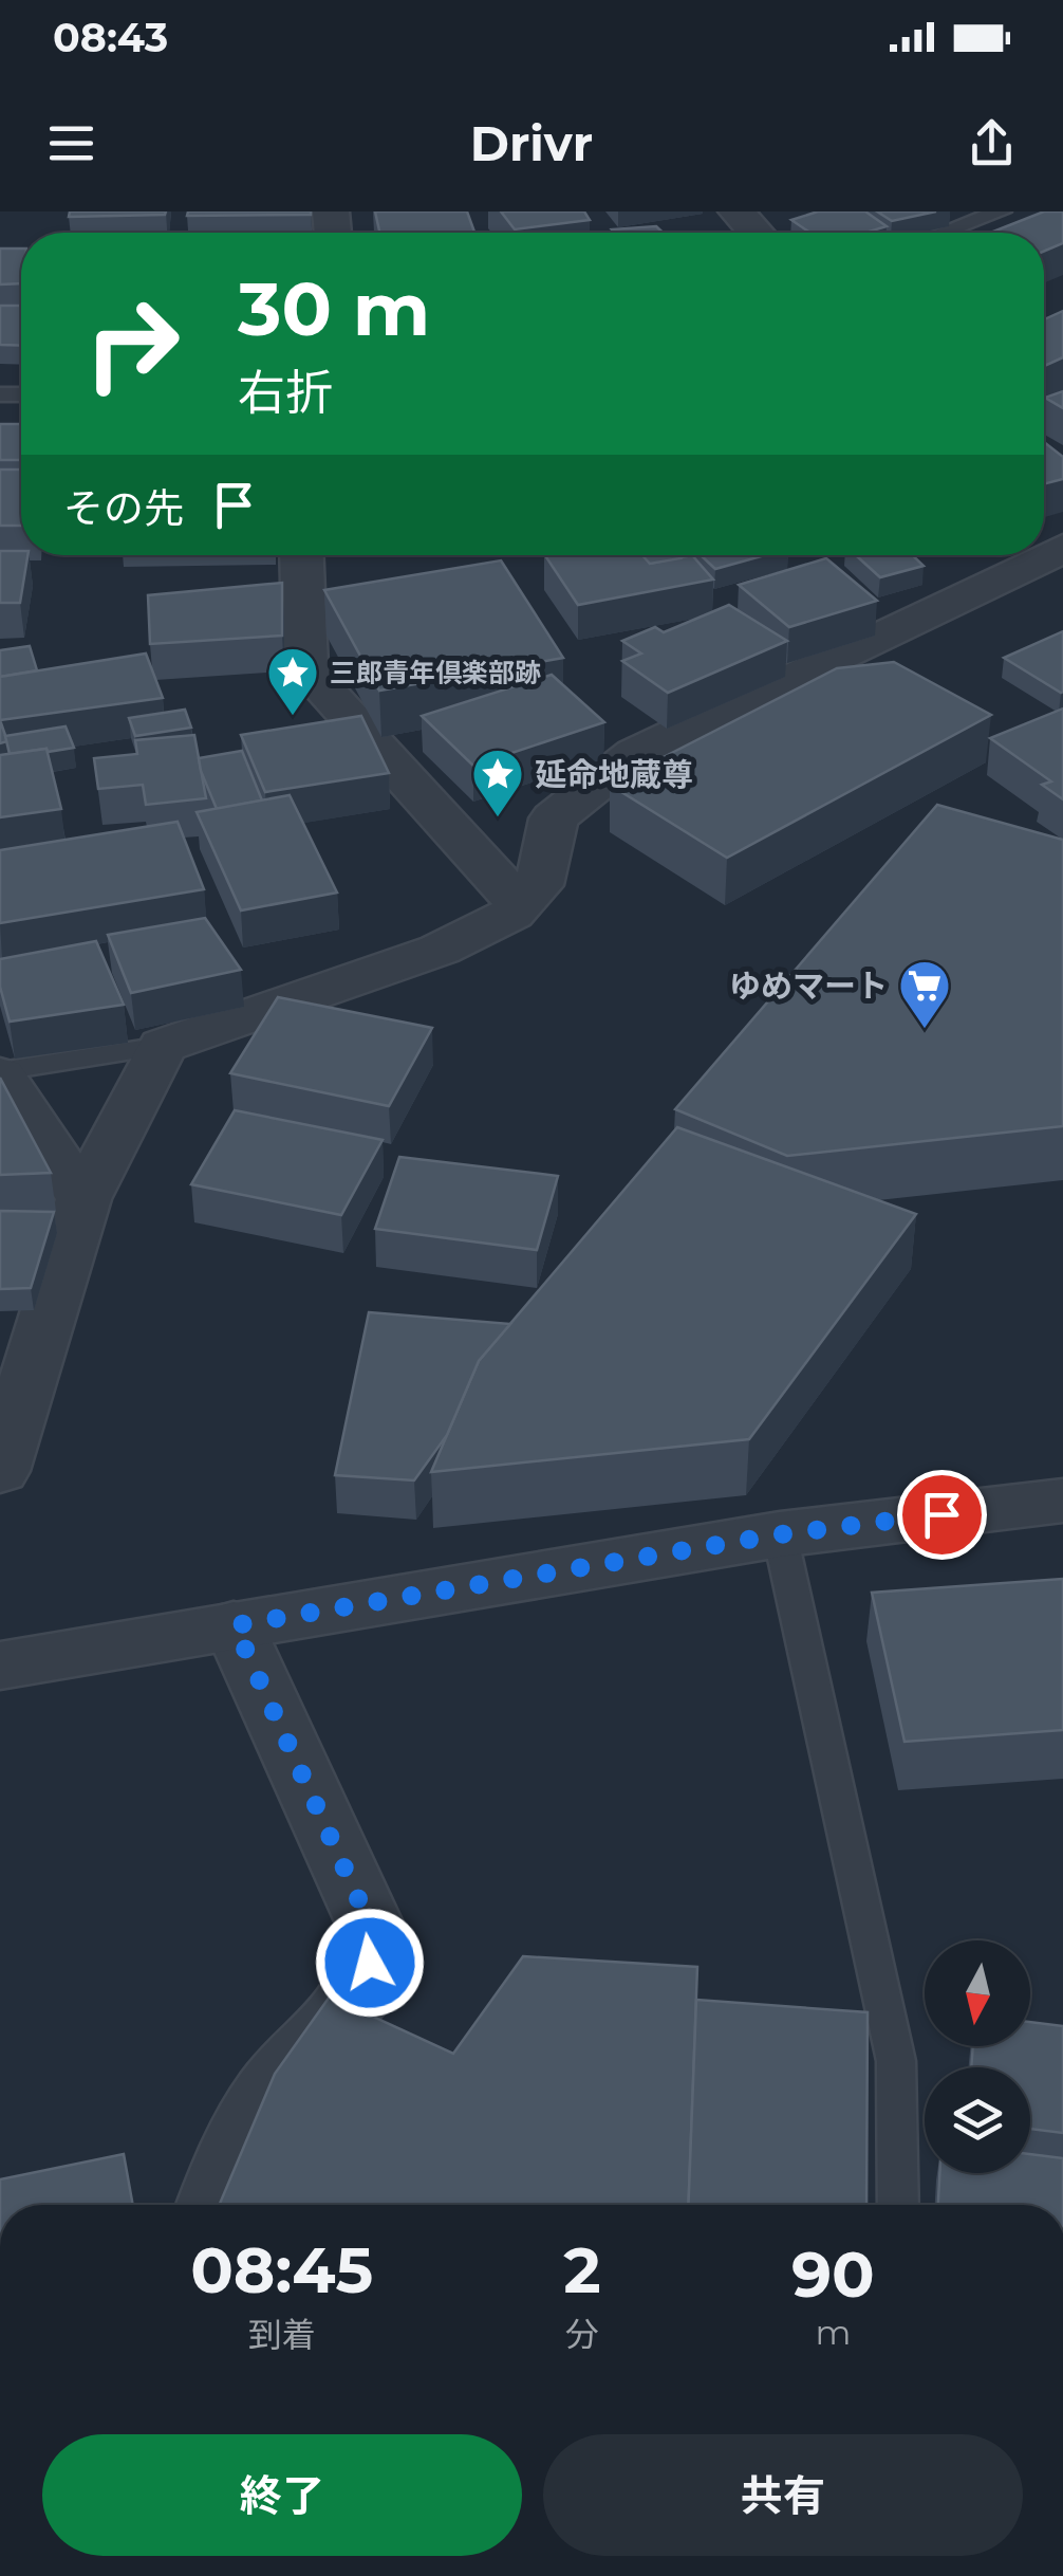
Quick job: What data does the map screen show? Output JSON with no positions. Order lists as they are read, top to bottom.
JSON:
{
  "places": {
    "place": ["三郎青年倶楽部跡", "延命地蔵尊"],
    "supermarket": ["ゆめマート"]
  },
  "north": "bottom",
  "page": {
    "status": "08:43",
    "header": "Drivr",
    "turn": ["30 m", "右折"],
    "then": "その先",
    "eta": [
      "08:45",
      "到着",
      "2",
      "分",
      "90",
      "m"
    ],
    "buttons": ["終了", "共有"]
  }
}
